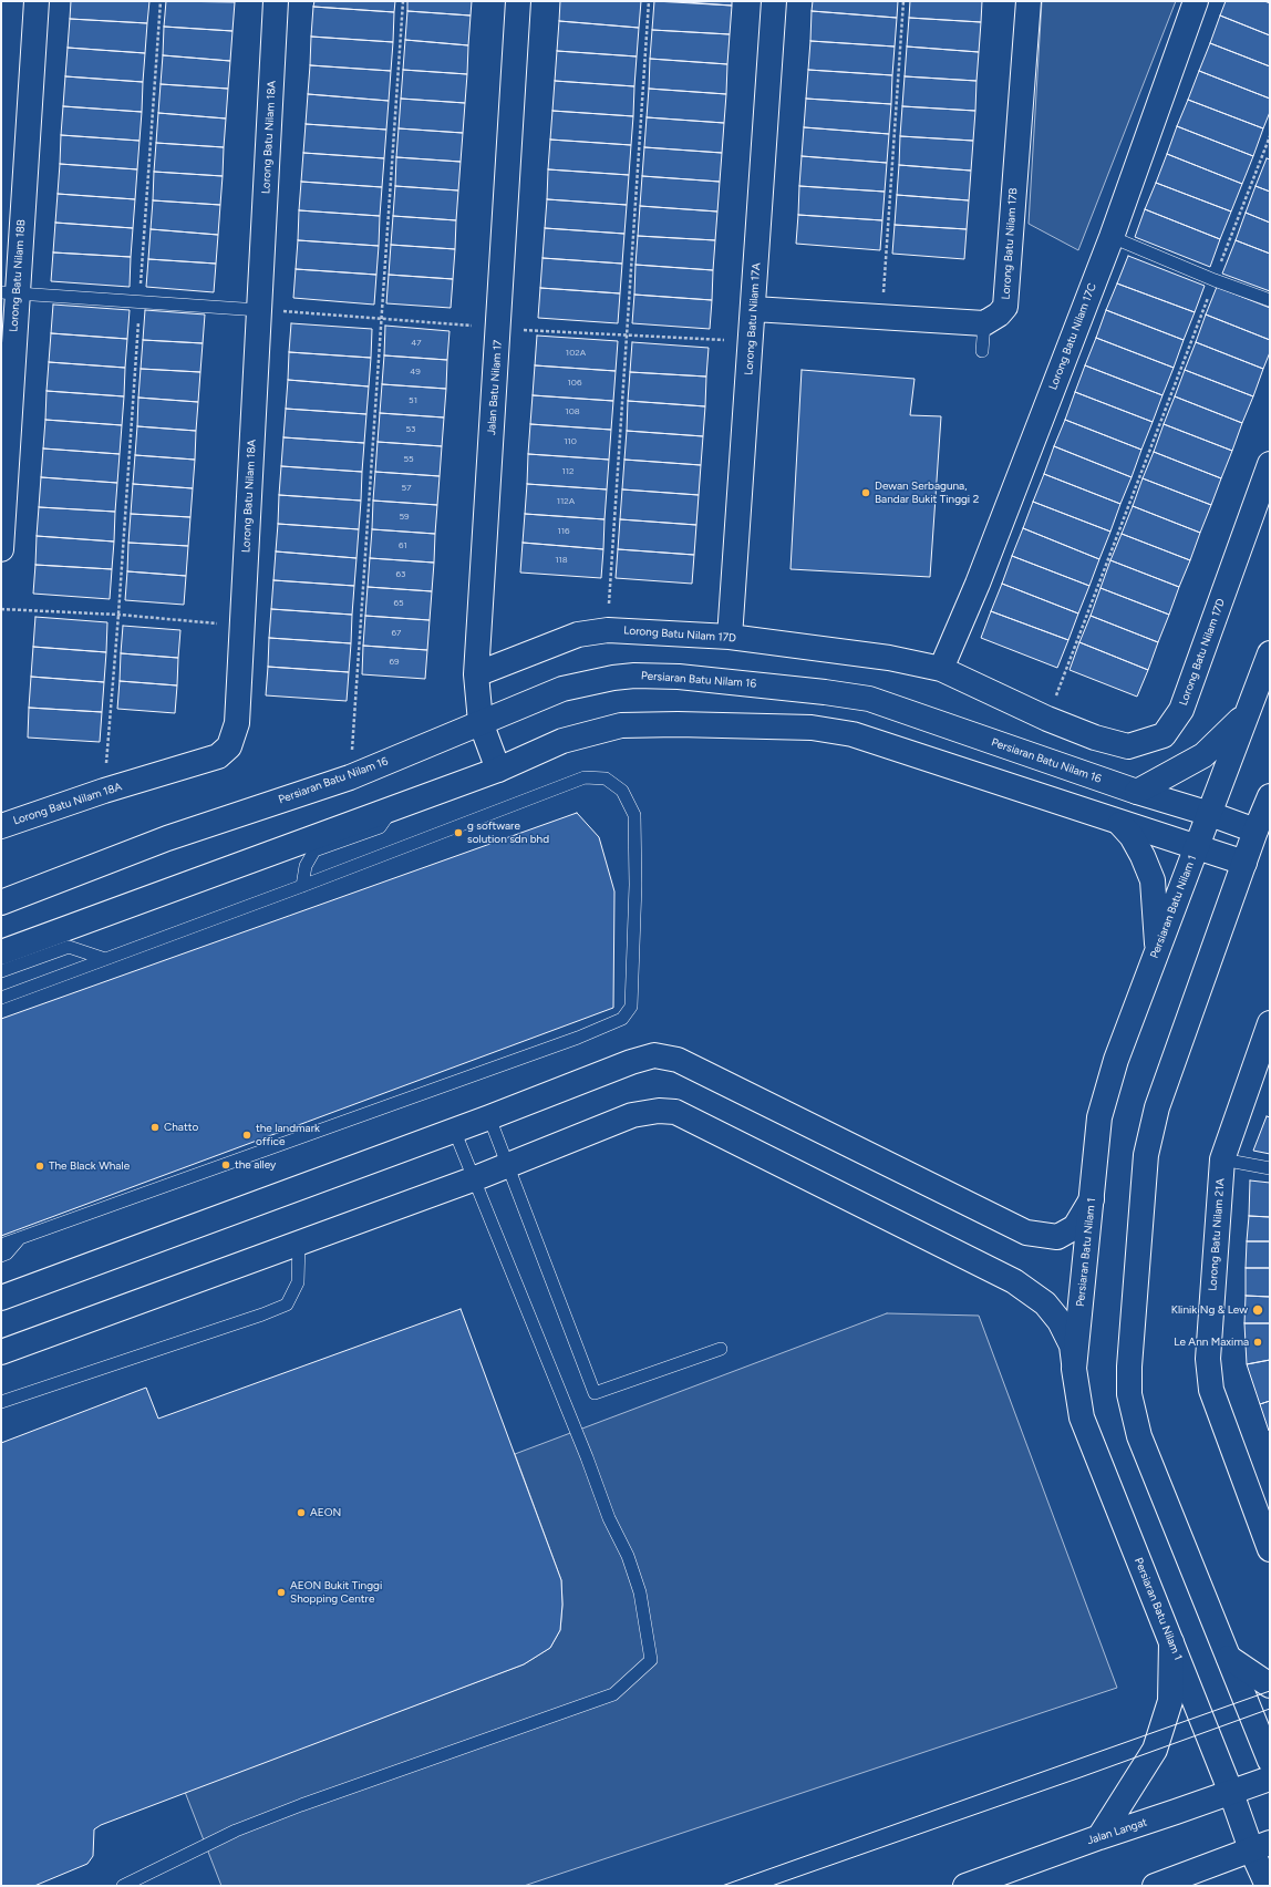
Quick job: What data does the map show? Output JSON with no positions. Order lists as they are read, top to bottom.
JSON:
{
  "streets": {
    "main road": [
      "Lorong Batu Nilam 18A",
      "Lorong Batu Nilam 17B",
      "Lorong Batu Nilam 18B",
      "Lorong Batu Nilam 17A",
      "Lorong Batu Nilam 17C",
      "Jalan Batu Nilam 17",
      "Lorong Batu Nilam 17D",
      "Persiaran Batu Nilam 16",
      "Persiaran Batu Nilam 1",
      "Lorong Batu Nilam 21A",
      "Jalan Langat"
    ]
  },
  "crossings": [
    ["Lorong Batu Nilam 17A", "Lorong Batu Nilam 17D"],
    ["Lorong Batu Nilam 17C", "Lorong Batu Nilam 17D"],
    ["Jalan Batu Nilam 17", "Lorong Batu Nilam 17D"],
    ["Jalan Batu Nilam 17", "Persiaran Batu Nilam 16"],
    ["Persiaran Batu Nilam 16", "Persiaran Batu Nilam 1"],
    ["Persiaran Batu Nilam 1", "Jalan Langat"]
  ],
  "places": [
    "Dewan Serbaguna, Bandar Bukit Tinggi 2",
    "g software solution sdn bhd",
    "Chatto",
    "the landmark office",
    "the alley",
    "The Black Whale",
    "Klinik Ng & Lew",
    "Le Ann Maxima",
    "AEON",
    "AEON Bukit Tinggi Shopping Centre"
  ],
  "house_numbers": [
    "47",
    "102A",
    "49",
    "106",
    "51",
    "108",
    "53",
    "110",
    "55",
    "112",
    "57",
    "112A",
    "59",
    "116",
    "61",
    "118",
    "63",
    "65",
    "67",
    "69"
  ]
}
